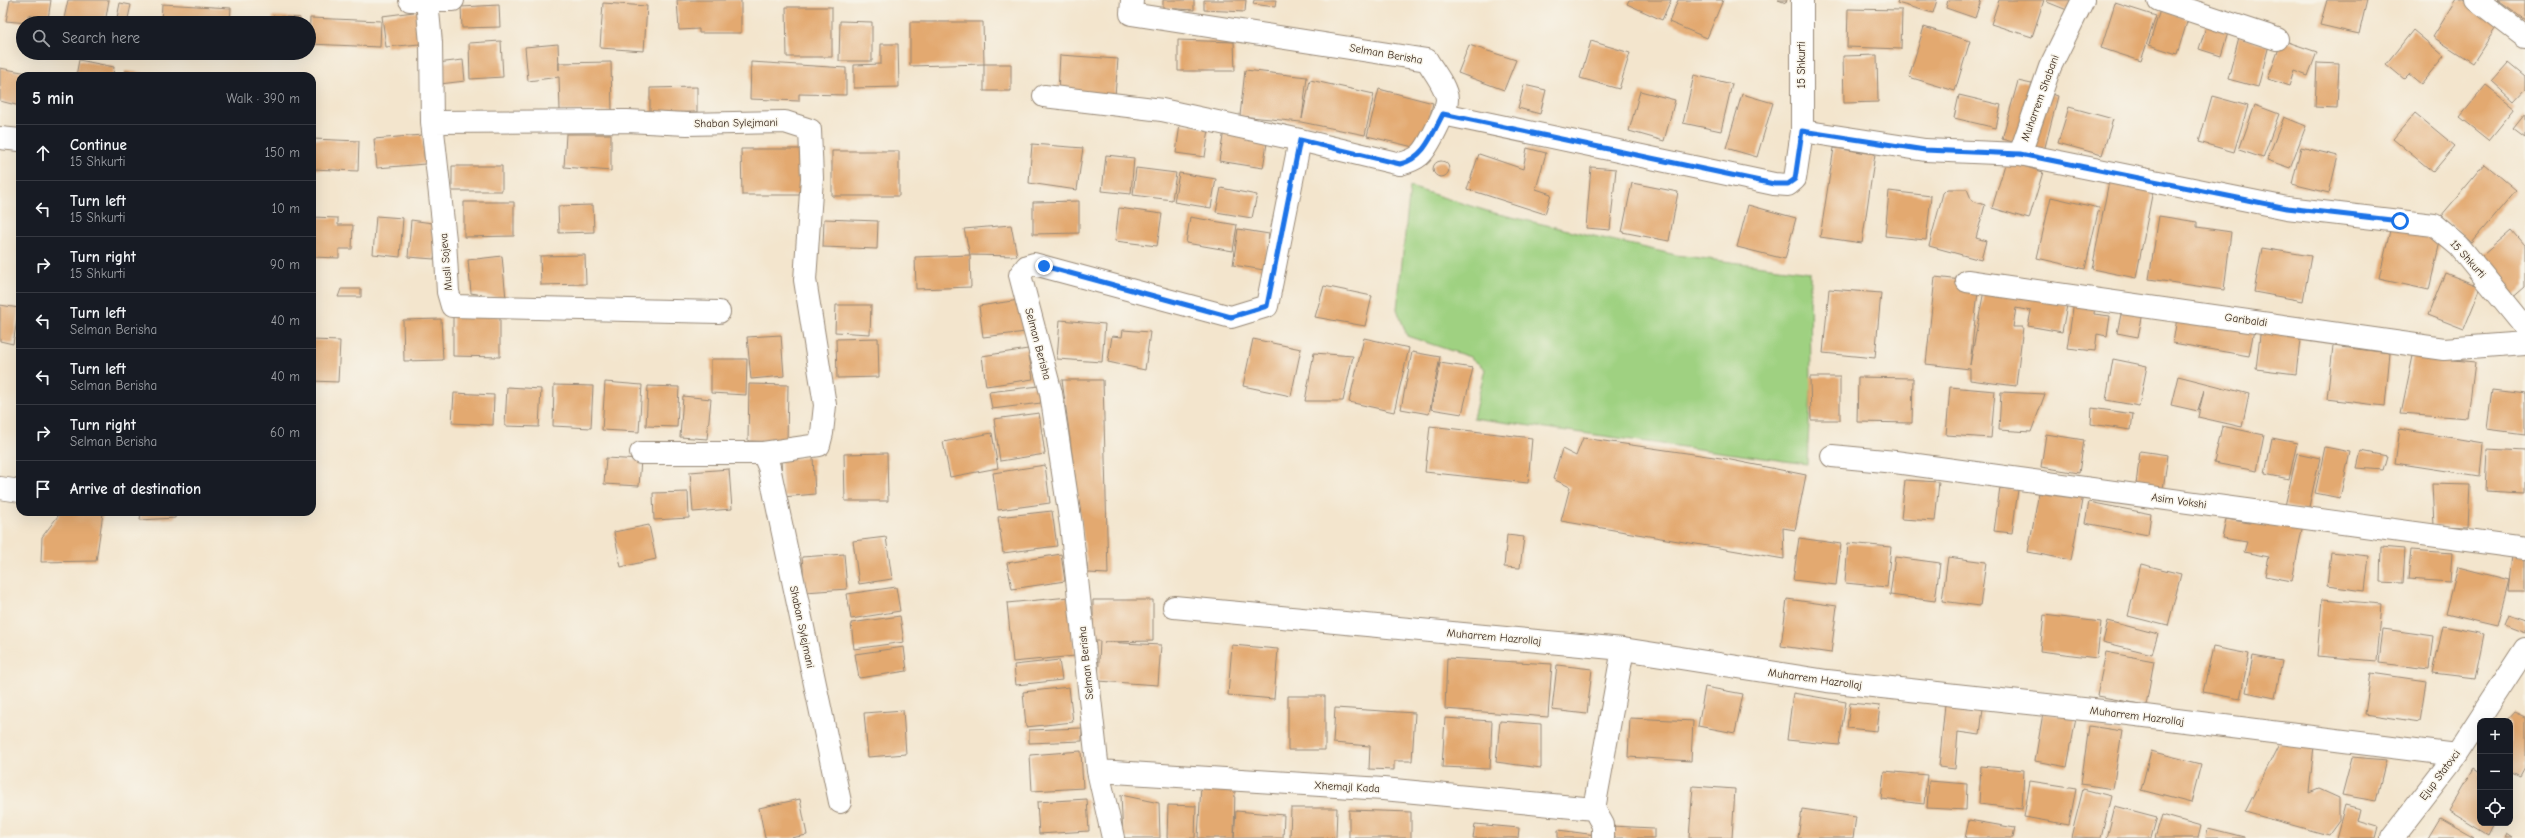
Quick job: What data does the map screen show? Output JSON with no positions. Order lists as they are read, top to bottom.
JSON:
{
  "streets": {
    "street": [
      "Selman Berisha",
      "15 Shkurti",
      "Muharrem Shabani",
      "Shaban Sylejmani",
      "Musli Sojeva",
      "Garibaldi",
      "Asim Vokshi",
      "Muharrem Hazrollaj",
      "Ejup Statovci",
      "Xhemajl Kada"
    ]
  },
  "crossings": [
    ["Selman Berisha", "15 Shkurti"],
    ["Selman Berisha", "Xhemajl Kada"],
    ["15 Shkurti", "Muharrem Shabani"],
    ["Shaban Sylejmani", "Musli Sojeva"],
    ["Muharrem Hazrollaj", "Ejup Statovci"]
  ],
  "page": {
    "search": "Search here",
    "heading": ["5 min", "Walk · 390 m"],
    "list": [
      ["Continue", "15 Shkurti", "150 m"],
      ["Turn left", "15 Shkurti", "10 m"],
      ["Turn right", "15 Shkurti", "90 m"],
      ["Turn left", "Selman Berisha", "40 m"],
      ["Turn left", "Selman Berisha", "40 m"],
      ["Turn right", "Selman Berisha", "60 m"],
      "Arrive at destination"
    ],
    "map_buttons": ["+", "−"]
  }
}
